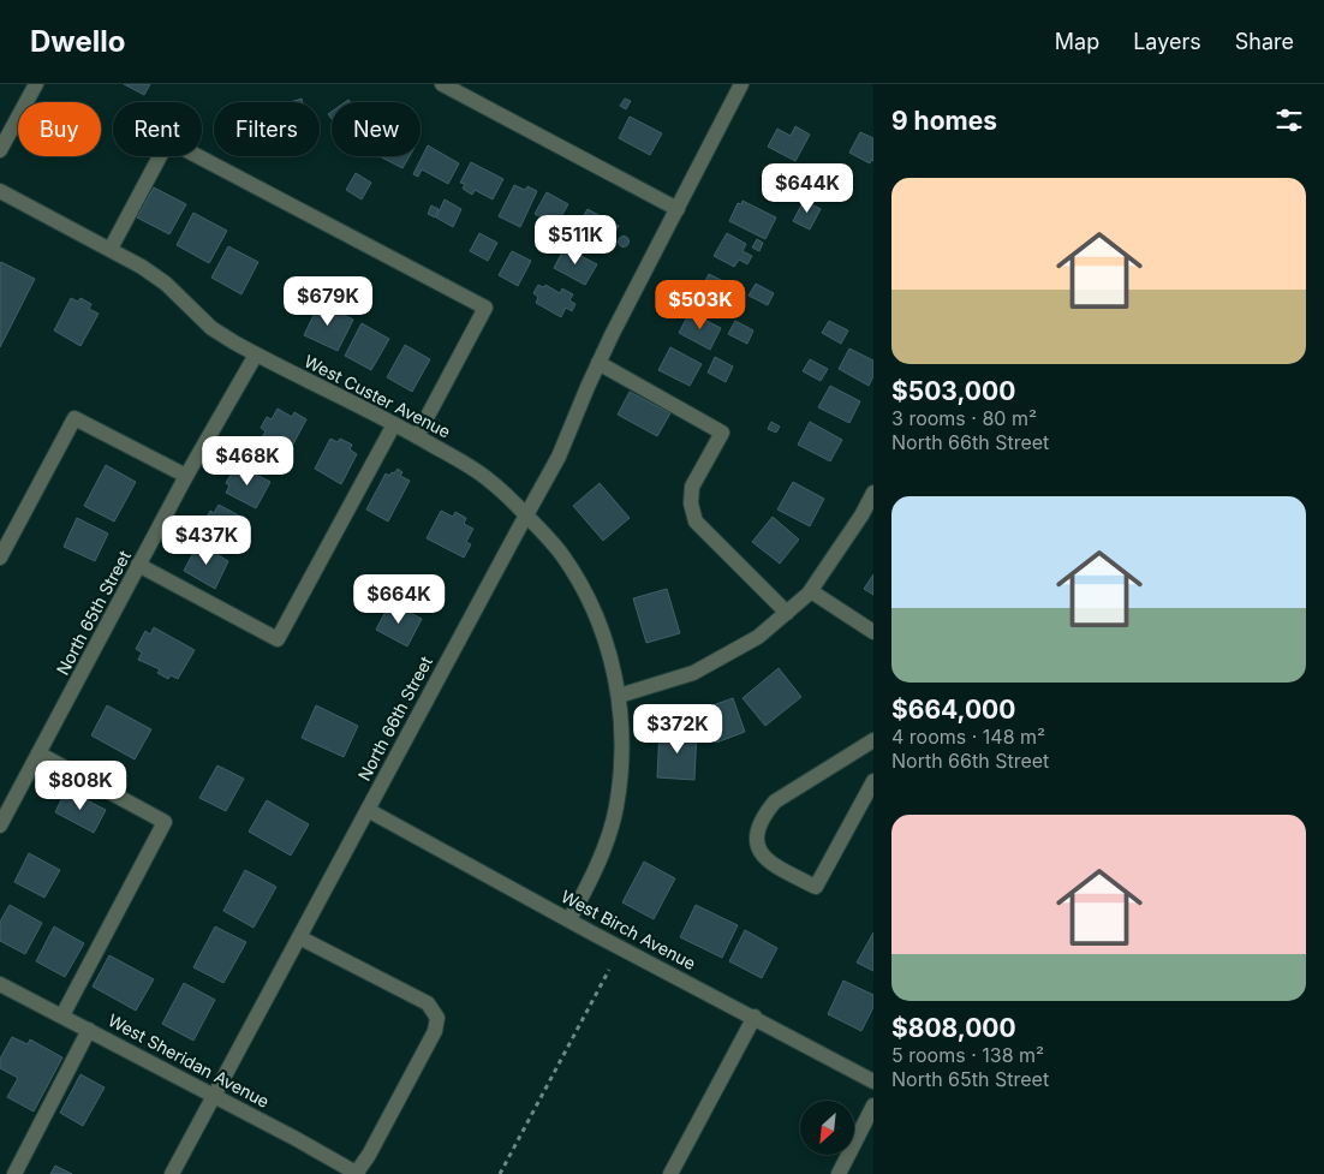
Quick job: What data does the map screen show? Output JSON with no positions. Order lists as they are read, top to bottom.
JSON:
{
  "streets": {
    "street": [
      "West Custer Avenue",
      "North 65th Street",
      "North 66th Street",
      "West Birch Avenue",
      "West Sheridan Avenue"
    ]
  },
  "crossings": [
    ["West Custer Avenue", "North 65th Street"],
    ["West Custer Avenue", "North 66th Street"],
    ["West Custer Avenue", "West Birch Avenue"],
    ["North 66th Street", "West Birch Avenue"],
    ["North 66th Street", "West Sheridan Avenue"]
  ],
  "north": "bottom left",
  "page": {
    "header": "Dwello",
    "nav": ["Map", "Layers", "Share"],
    "heading": "9 homes",
    "chip": [
      "Buy",
      "Rent",
      "Filters",
      "New"
    ],
    "list": [
      {
        "name": "$503,000",
        "note": "3 rooms · 80 m² · North 66th Street"
      },
      {
        "name": "$664,000",
        "note": "4 rooms · 148 m² · North 66th Street"
      },
      {
        "name": "$808,000",
        "note": "5 rooms · 138 m² · North 65th Street"
      }
    ],
    "price": [
      "$644K",
      "$511K",
      "$679K",
      "$503K",
      "$468K",
      "$437K",
      "$664K",
      "$372K",
      "$808K"
    ]
  }
}
